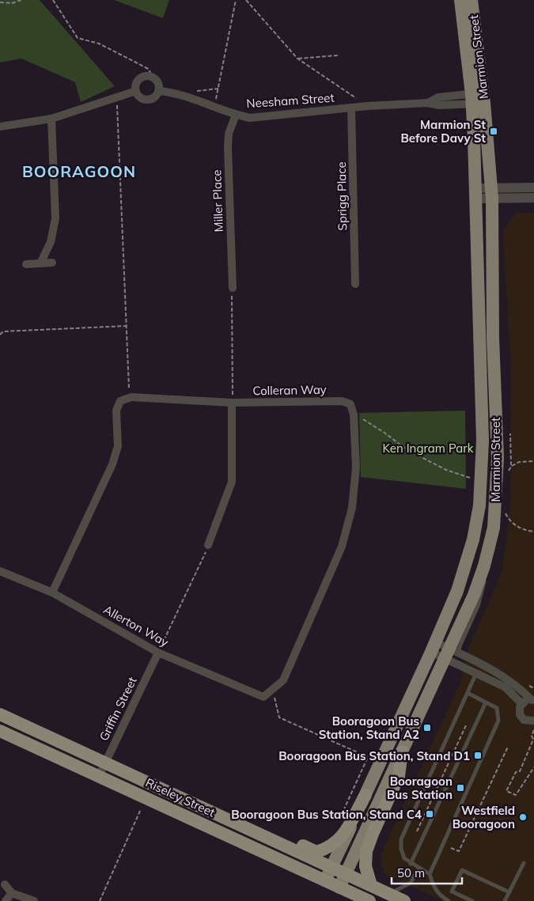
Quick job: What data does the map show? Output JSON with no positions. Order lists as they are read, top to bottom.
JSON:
{
  "streets": {
    "highway": ["Riseley Street"],
    "main road": ["Marmion Street"],
    "street": [
      "Neesham Street",
      "Sprigg Place",
      "Miller Place",
      "Colleran Way",
      "Allerton Way",
      "Griffin Street"
    ]
  },
  "crossings": [
    ["Marmion Street", "Neesham Street"],
    ["Marmion Street", "Riseley Street"],
    ["Neesham Street", "Sprigg Place"],
    ["Neesham Street", "Miller Place"],
    ["Allerton Way", "Griffin Street"],
    ["Griffin Street", "Riseley Street"]
  ],
  "districts": ["BOORAGOON"],
  "parks": ["Ken Ingram Park"],
  "places": {
    "transit": [
      "Marmion St Before Davy St",
      "Booragoon Bus Station, Stand A2",
      "Booragoon Bus Station, Stand D1",
      "Booragoon Bus Station",
      "Booragoon Bus Station, Stand C4"
    ],
    "other": ["Westfield Booragoon"]
  },
  "scale_bar": "50 m"
}
